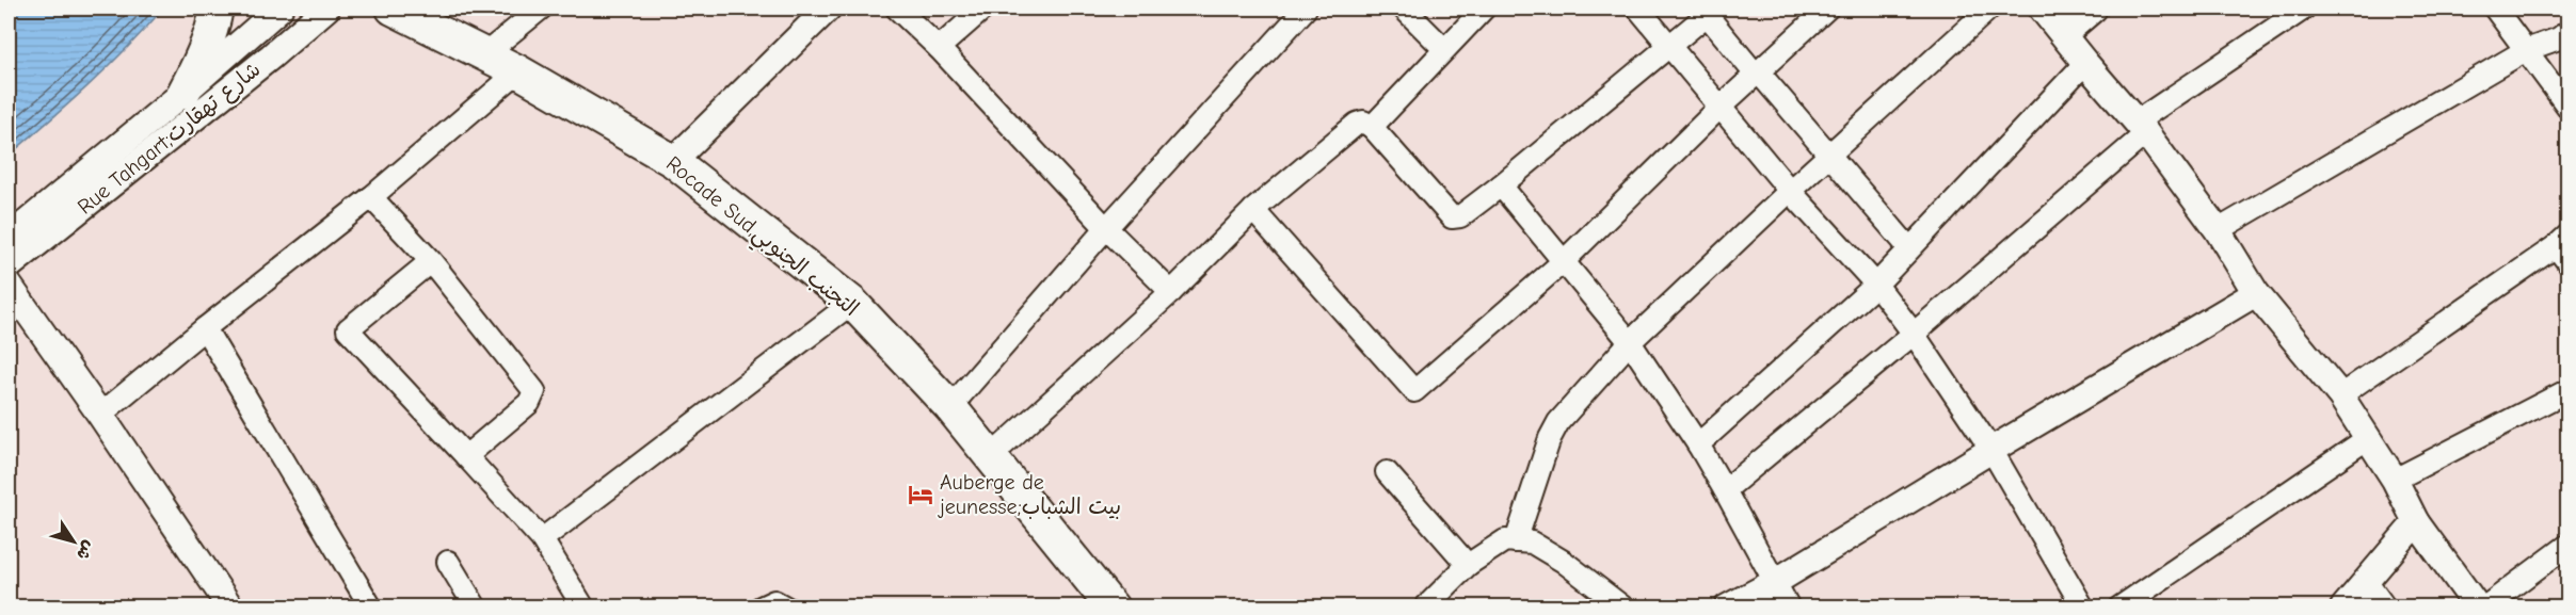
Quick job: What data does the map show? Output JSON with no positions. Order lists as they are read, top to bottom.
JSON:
{
  "streets": {
    "main road": ["Rocade Sud,التجنب الجنوبي"],
    "street": ["Rue Tahgart;شارع تهقارت"]
  },
  "places": {
    "hotel": ["Auberge de jeunesse;بيت الشباب"]
  },
  "north": "bottom right"
}
